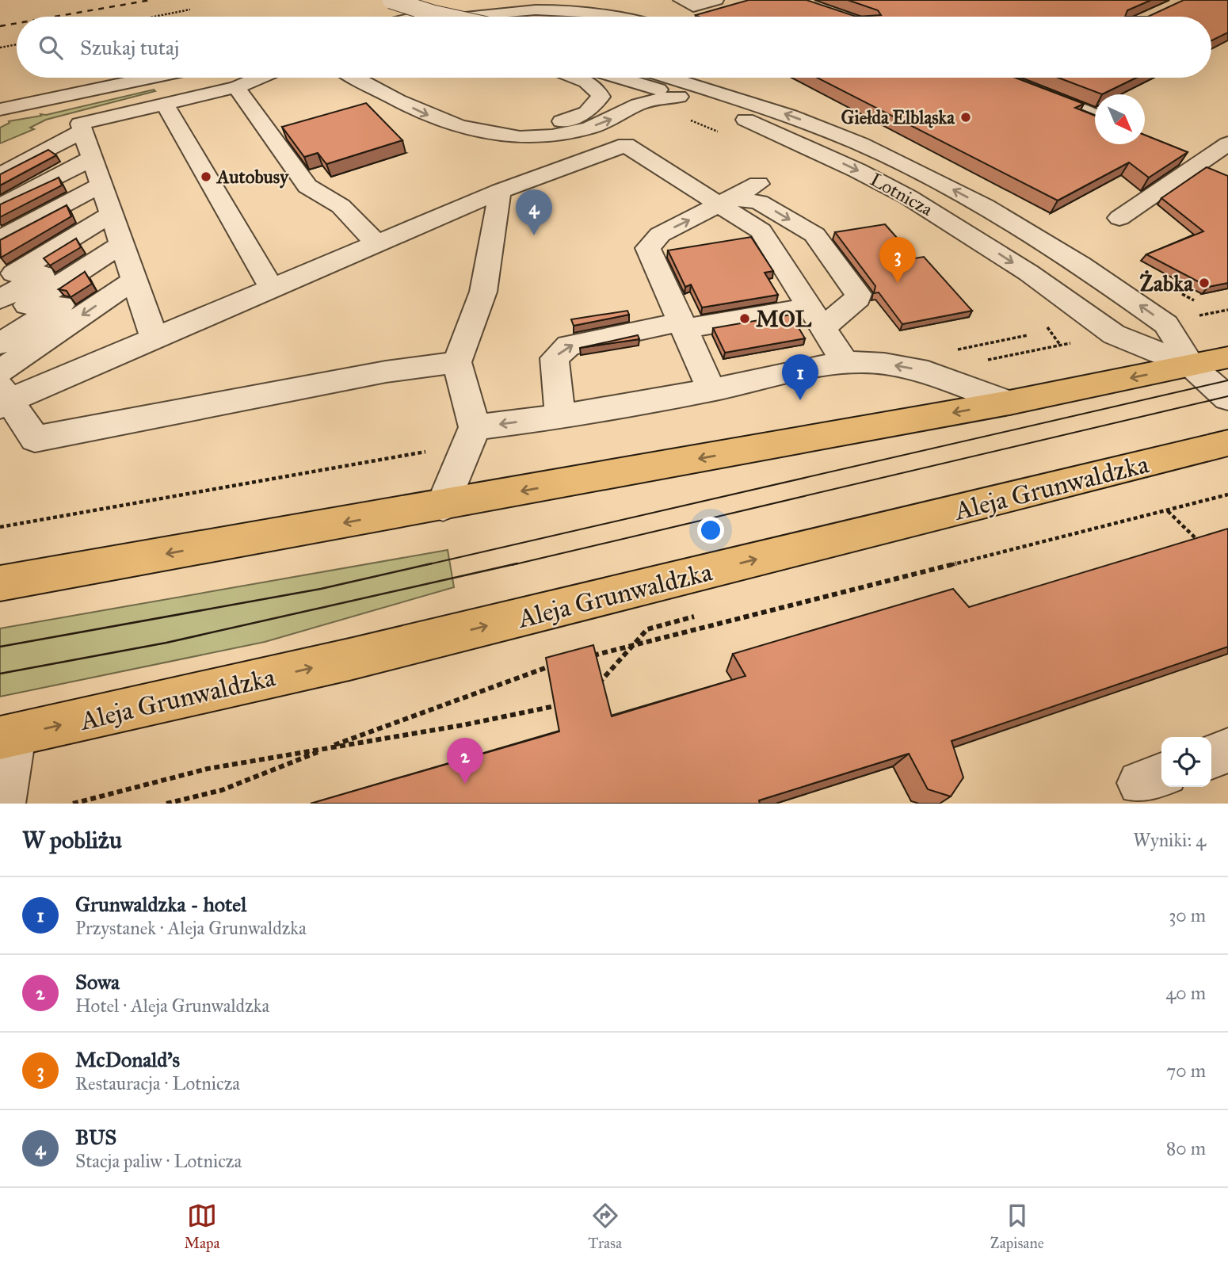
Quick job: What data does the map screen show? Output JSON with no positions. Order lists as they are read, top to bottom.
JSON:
{
  "streets": {
    "main road": ["Aleja Grunwaldzka"],
    "street": ["Lotnicza"]
  },
  "places": [
    "Giełda Elbląska",
    "Autobusy",
    "Żabka",
    "MOL"
  ],
  "north": "bottom right",
  "page": {
    "search": "Szukaj tutaj",
    "pins": [
      "4",
      "3",
      "1",
      "2"
    ],
    "heading": ["W pobliżu", "Wyniki: 4"],
    "list": [
      {
        "mark": "1",
        "name": "Grunwaldzka - hotel",
        "note": "Przystanek · Aleja Grunwaldzka",
        "value": "30 m"
      },
      {
        "mark": "2",
        "name": "Sowa",
        "note": "Hotel · Aleja Grunwaldzka",
        "value": "40 m"
      },
      {
        "mark": "3",
        "name": "McDonald's",
        "note": "Restauracja · Lotnicza",
        "value": "70 m"
      },
      {
        "mark": "4",
        "name": "BUS",
        "note": "Stacja paliw · Lotnicza",
        "value": "80 m"
      }
    ],
    "nav": ["Mapa", "Trasa", "Zapisane"]
  }
}
